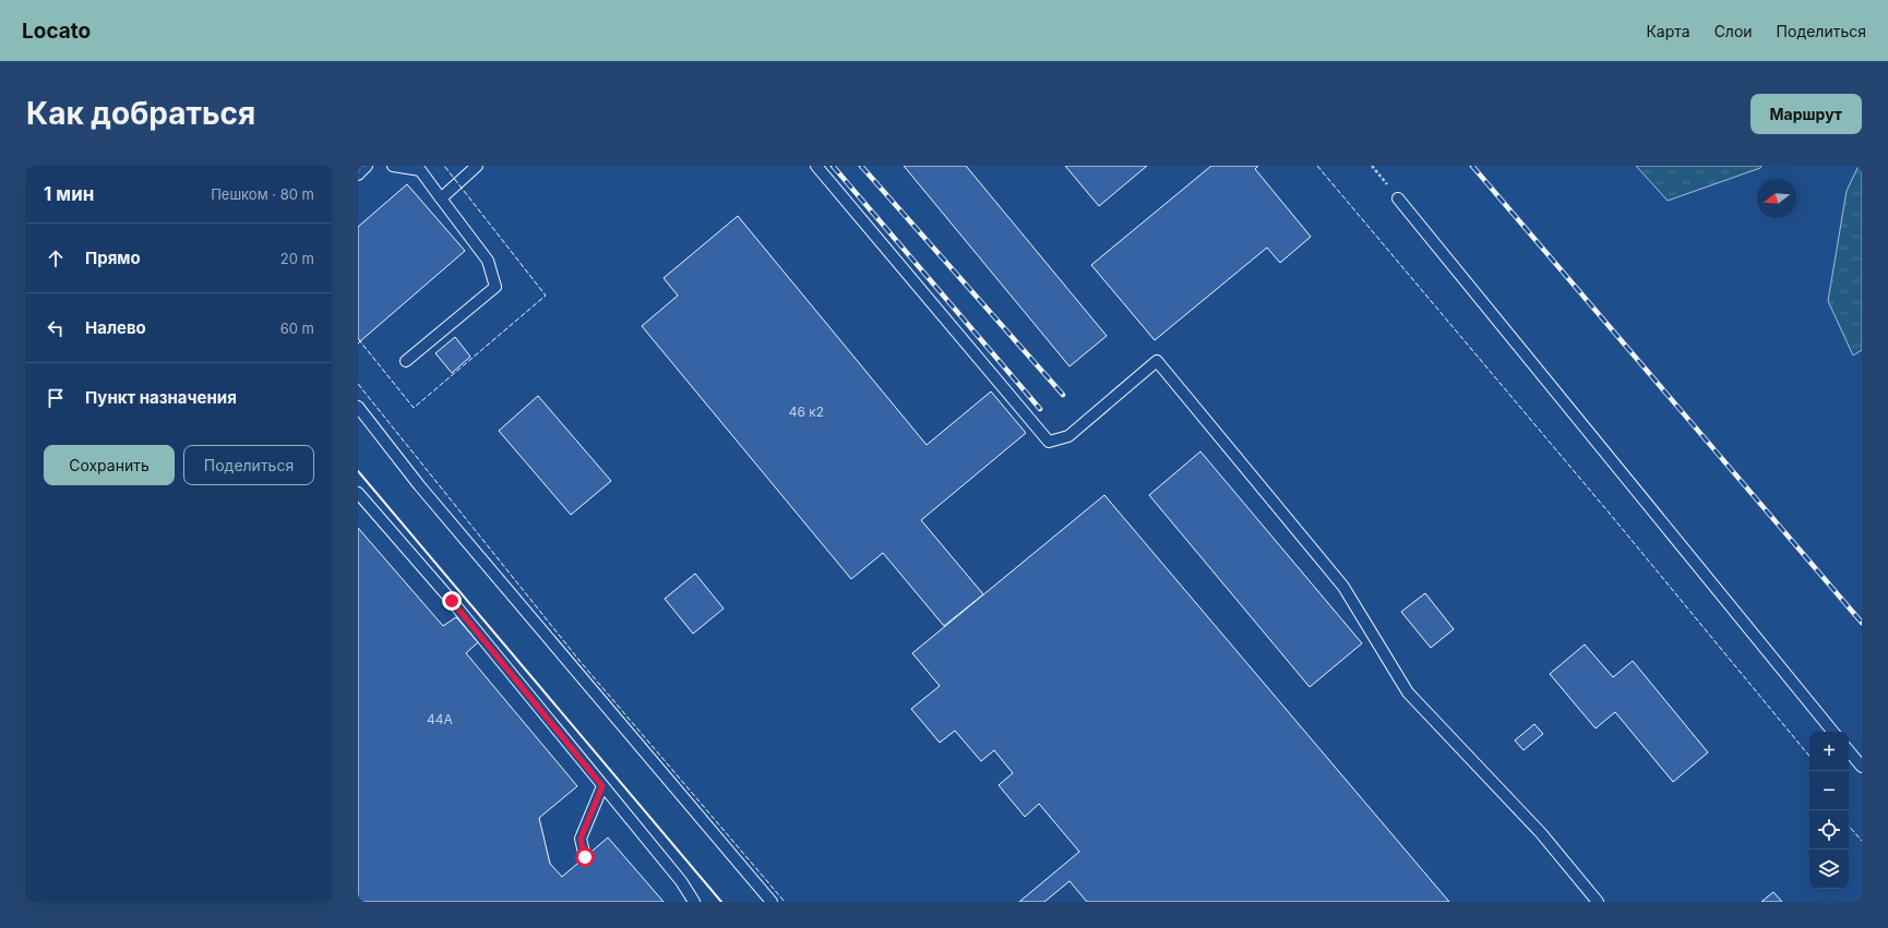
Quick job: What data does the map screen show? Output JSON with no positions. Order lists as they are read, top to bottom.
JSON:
{
  "house_numbers": ["46 к2", "44А"],
  "north": "left",
  "page": {
    "header": "Locato",
    "nav": ["Карта", "Слои", "Поделиться"],
    "buttons": [
      "Маршрут",
      ["Сохранить", "Поделиться"]
    ],
    "title": "Как добраться",
    "heading": ["1 мин", "Пешком · 80 m"],
    "list": [
      ["Прямо", "20 m"],
      ["Налево", "60 m"],
      "Пункт назначения"
    ],
    "map_buttons": ["+", "−"]
  }
}
